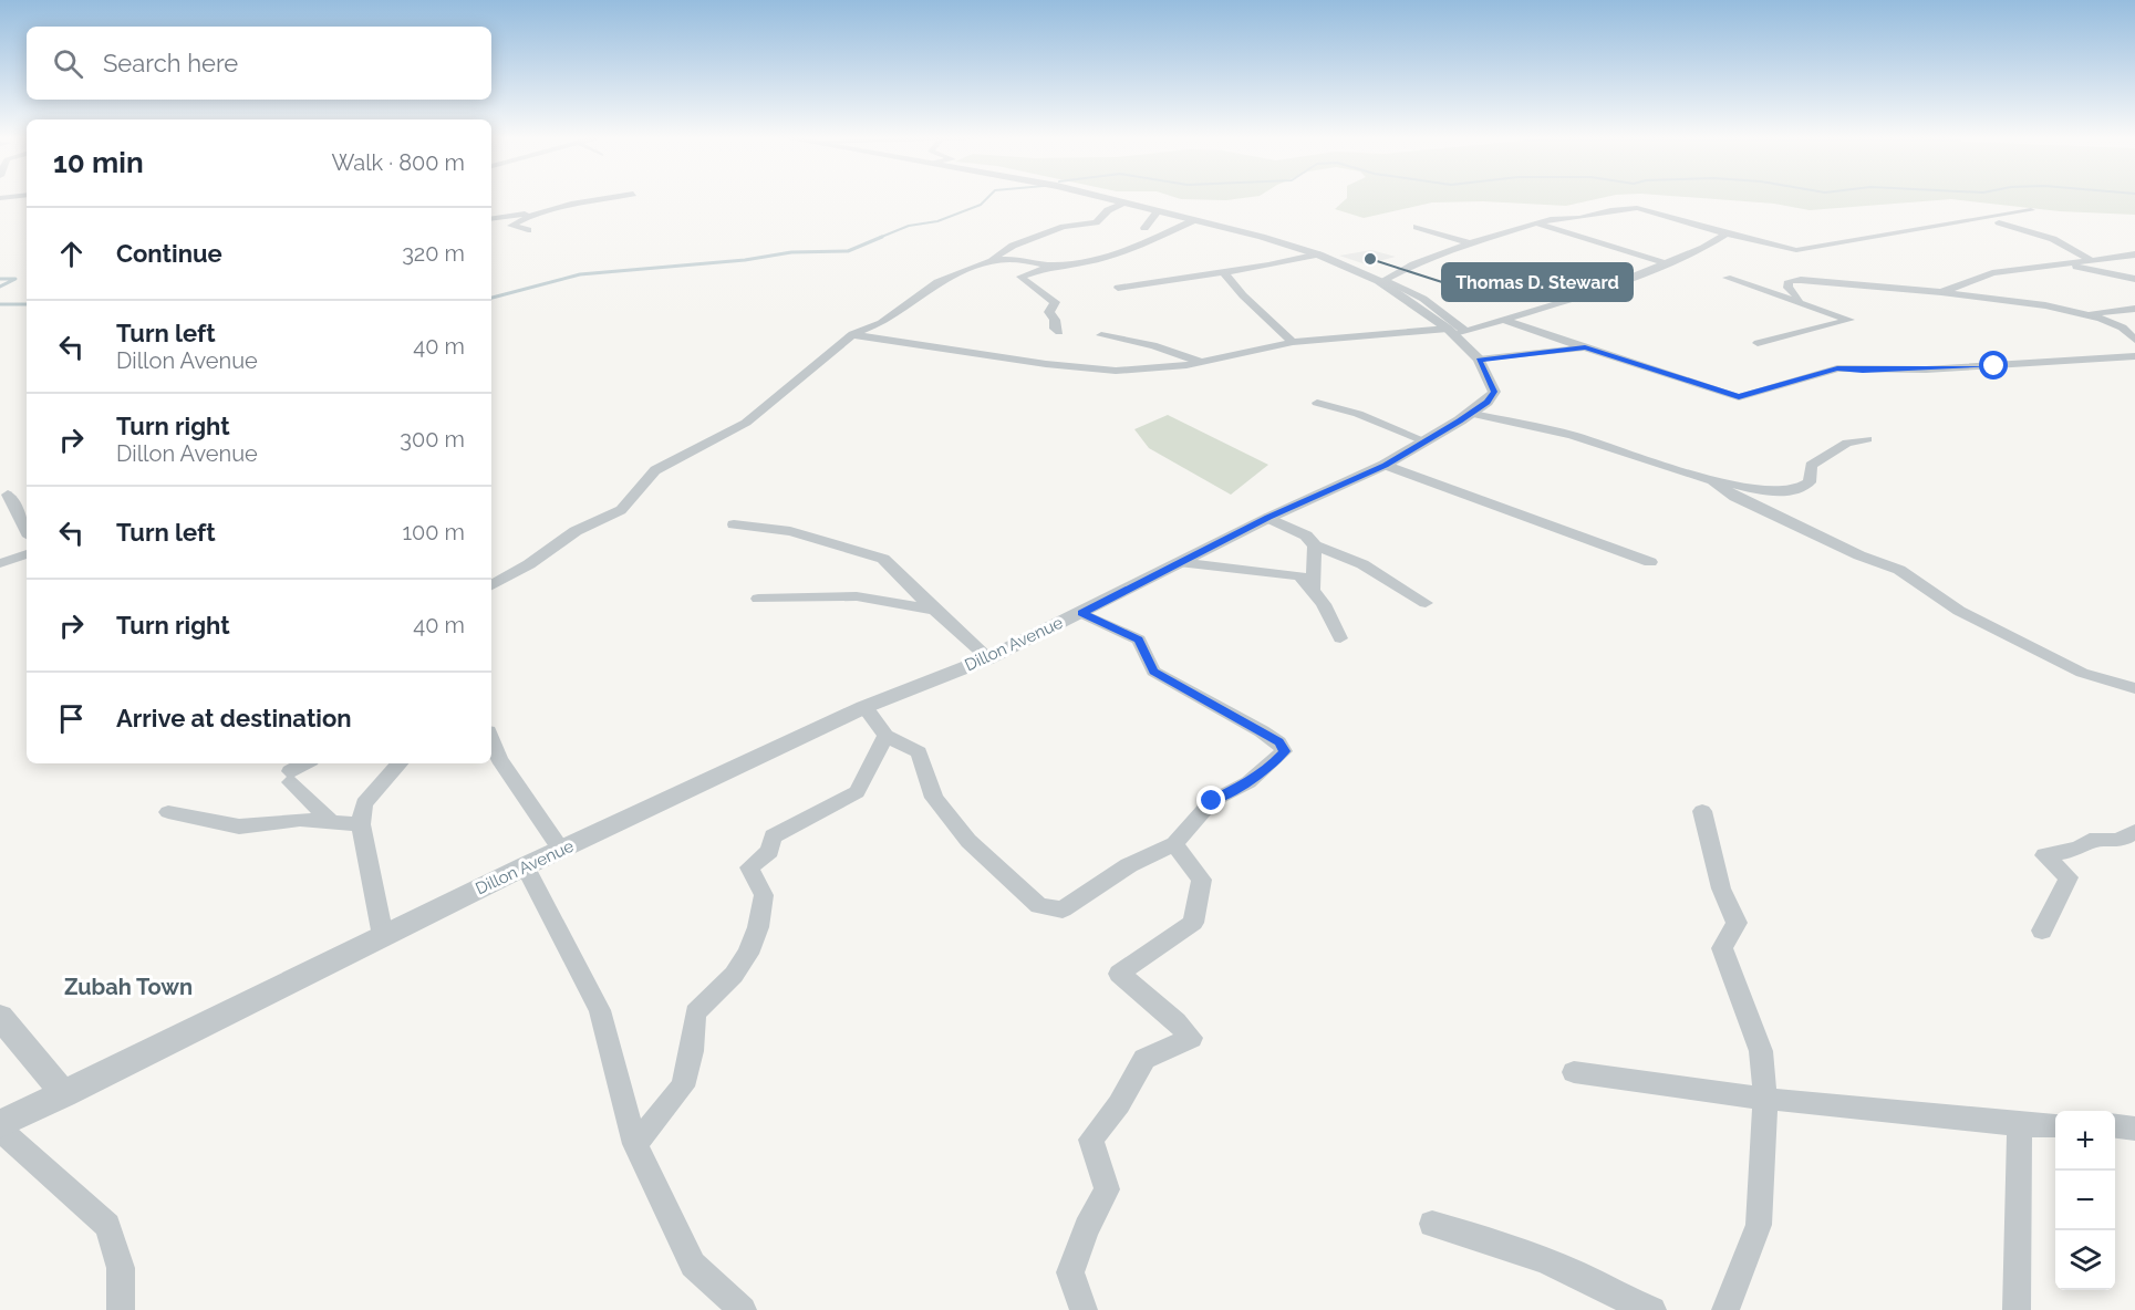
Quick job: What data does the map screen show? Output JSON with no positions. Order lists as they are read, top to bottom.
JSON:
{
  "streets": {
    "street": ["Dillon Avenue"]
  },
  "districts": ["Zubah Town"],
  "places": ["Thomas D. Steward"],
  "page": {
    "search": "Search here",
    "heading": ["10 min", "Walk · 800 m"],
    "list": [
      ["Continue", "320 m"],
      ["Turn left", "Dillon Avenue", "40 m"],
      ["Turn right", "Dillon Avenue", "300 m"],
      ["Turn left", "100 m"],
      ["Turn right", "40 m"],
      "Arrive at destination"
    ],
    "map_buttons": ["+", "−"]
  }
}
